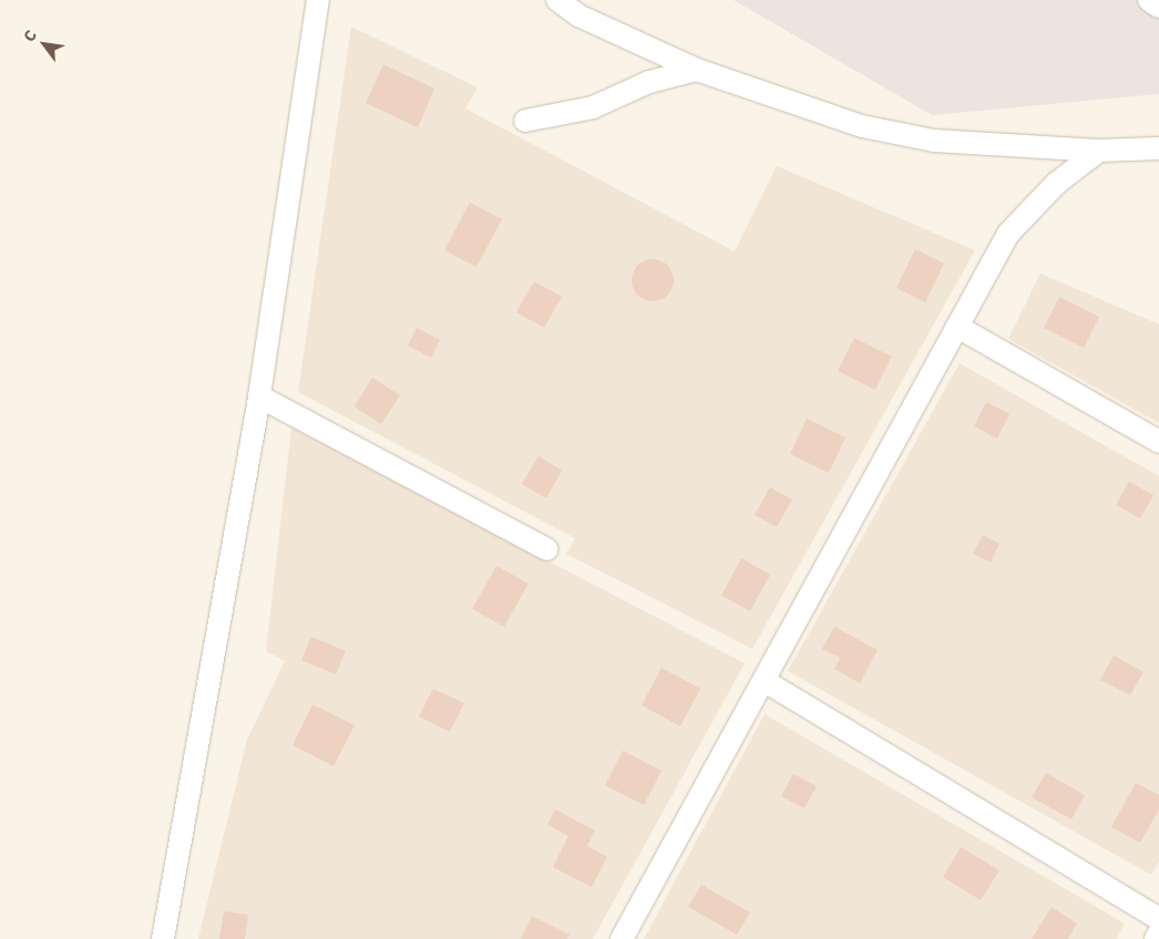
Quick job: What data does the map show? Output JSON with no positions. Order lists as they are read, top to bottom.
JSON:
{
  "north": "top left"
}
